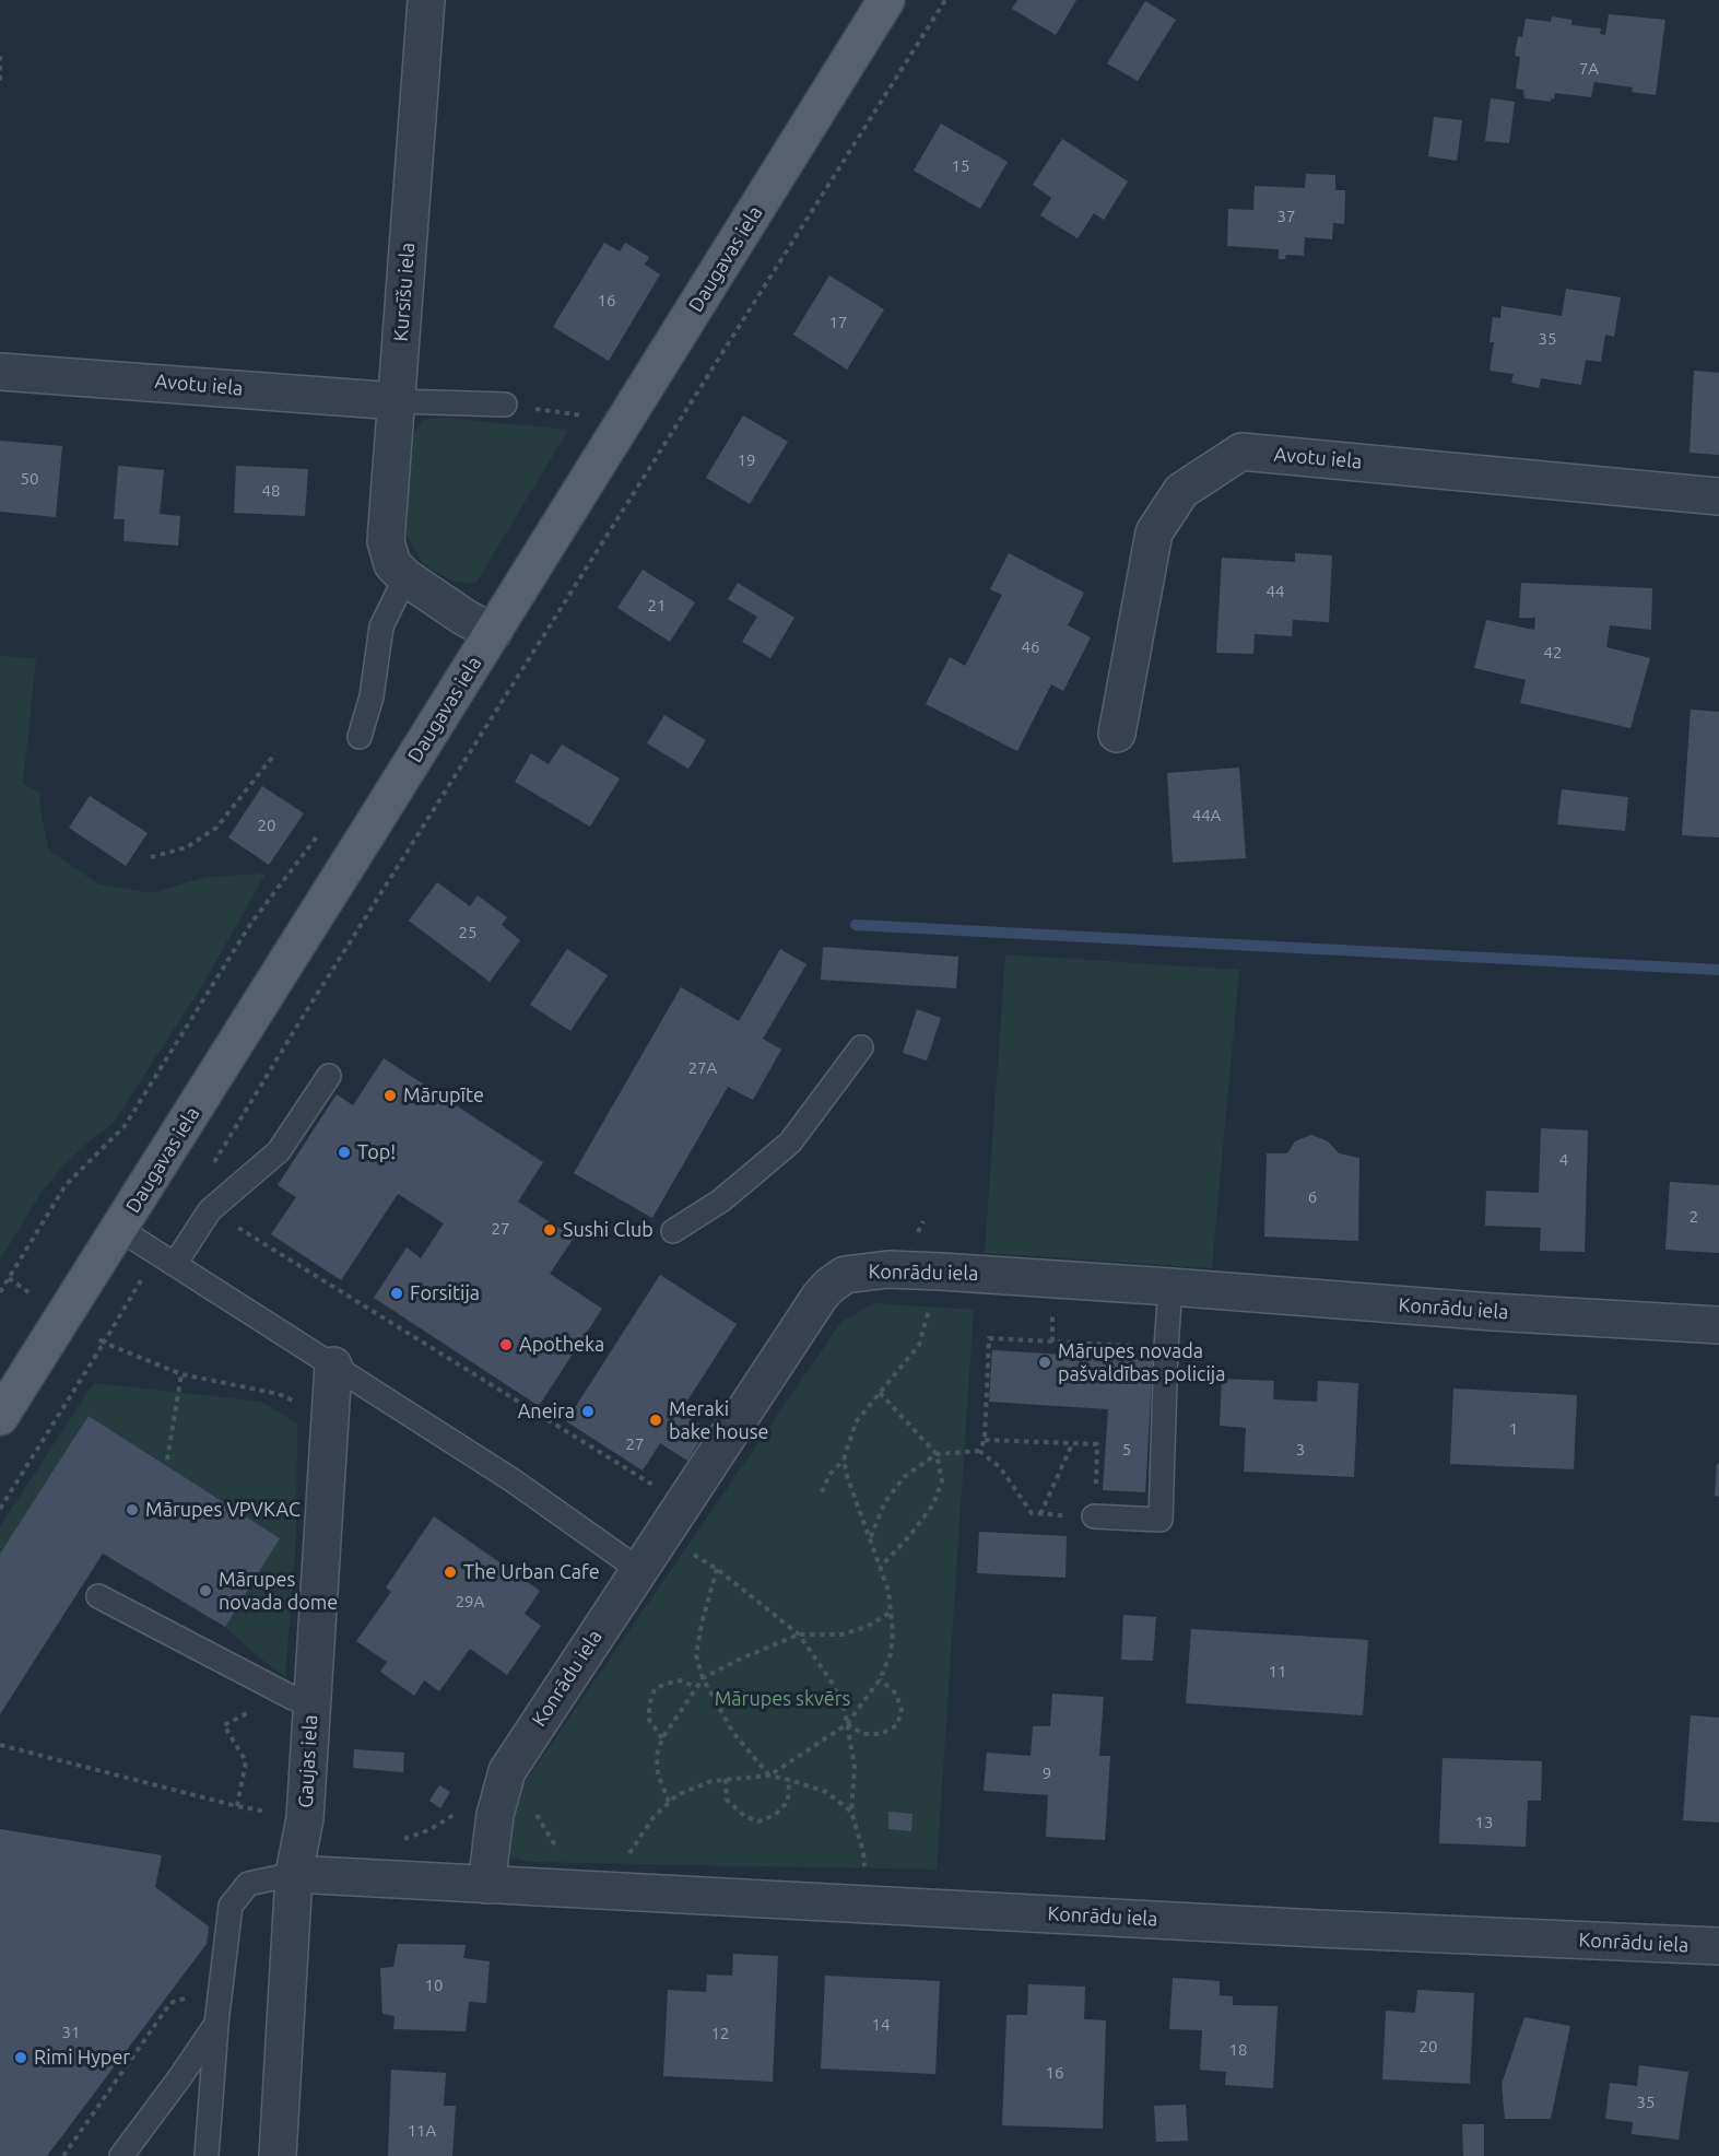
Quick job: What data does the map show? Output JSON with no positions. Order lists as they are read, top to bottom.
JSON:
{
  "streets": {
    "main road": ["Daugavas iela"],
    "street": [
      "Kursīšu iela",
      "Avotu iela",
      "Konrādu iela",
      "Gaujas iela"
    ]
  },
  "crossings": [
    ["Daugavas iela", "Kursīšu iela"],
    ["Kursīšu iela", "Avotu iela"],
    ["Konrādu iela", "Gaujas iela"]
  ],
  "parks": ["Mārupes skvērs"],
  "places": [
    "Mārupīte",
    "Top!",
    "Sushi Club",
    "Forsitija",
    "Apotheka",
    "Mārupes novada pašvaldības policija",
    "Aneira",
    "Meraki bake house",
    "Mārupes VPVKAC",
    "The Urban Cafe",
    "Mārupes novada dome",
    "Rimi Hyper"
  ],
  "house_numbers": [
    "7A",
    "15",
    "37",
    "16",
    "17",
    "35",
    "19",
    "50",
    "48",
    "44",
    "21",
    "46",
    "42",
    "44A",
    "20",
    "25",
    "27A",
    "4",
    "6",
    "2",
    "27",
    "1",
    "27",
    "5",
    "3",
    "29A",
    "11",
    "9",
    "13",
    "10",
    "14",
    "31",
    "12",
    "20",
    "18",
    "16",
    "35",
    "11A"
  ]
}
